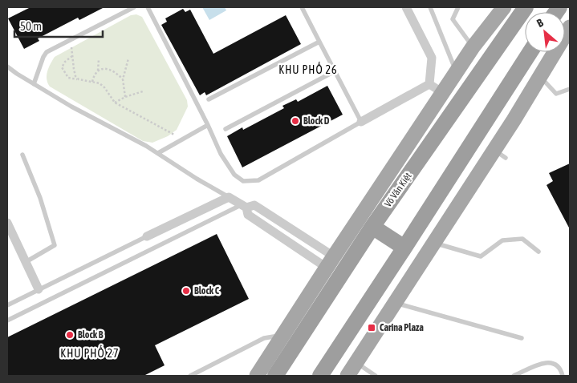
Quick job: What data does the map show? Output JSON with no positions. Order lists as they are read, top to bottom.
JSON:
{
  "streets": {
    "highway": ["Võ Văn Kiệt"]
  },
  "districts": ["KHU PHỐ 26", "KHU PHỐ 27"],
  "places": {
    "other": ["Block D", "Block C", "Block B"],
    "transit": ["Carina Plaza"]
  },
  "scale_bar": "50 m",
  "north": "top left"
}
